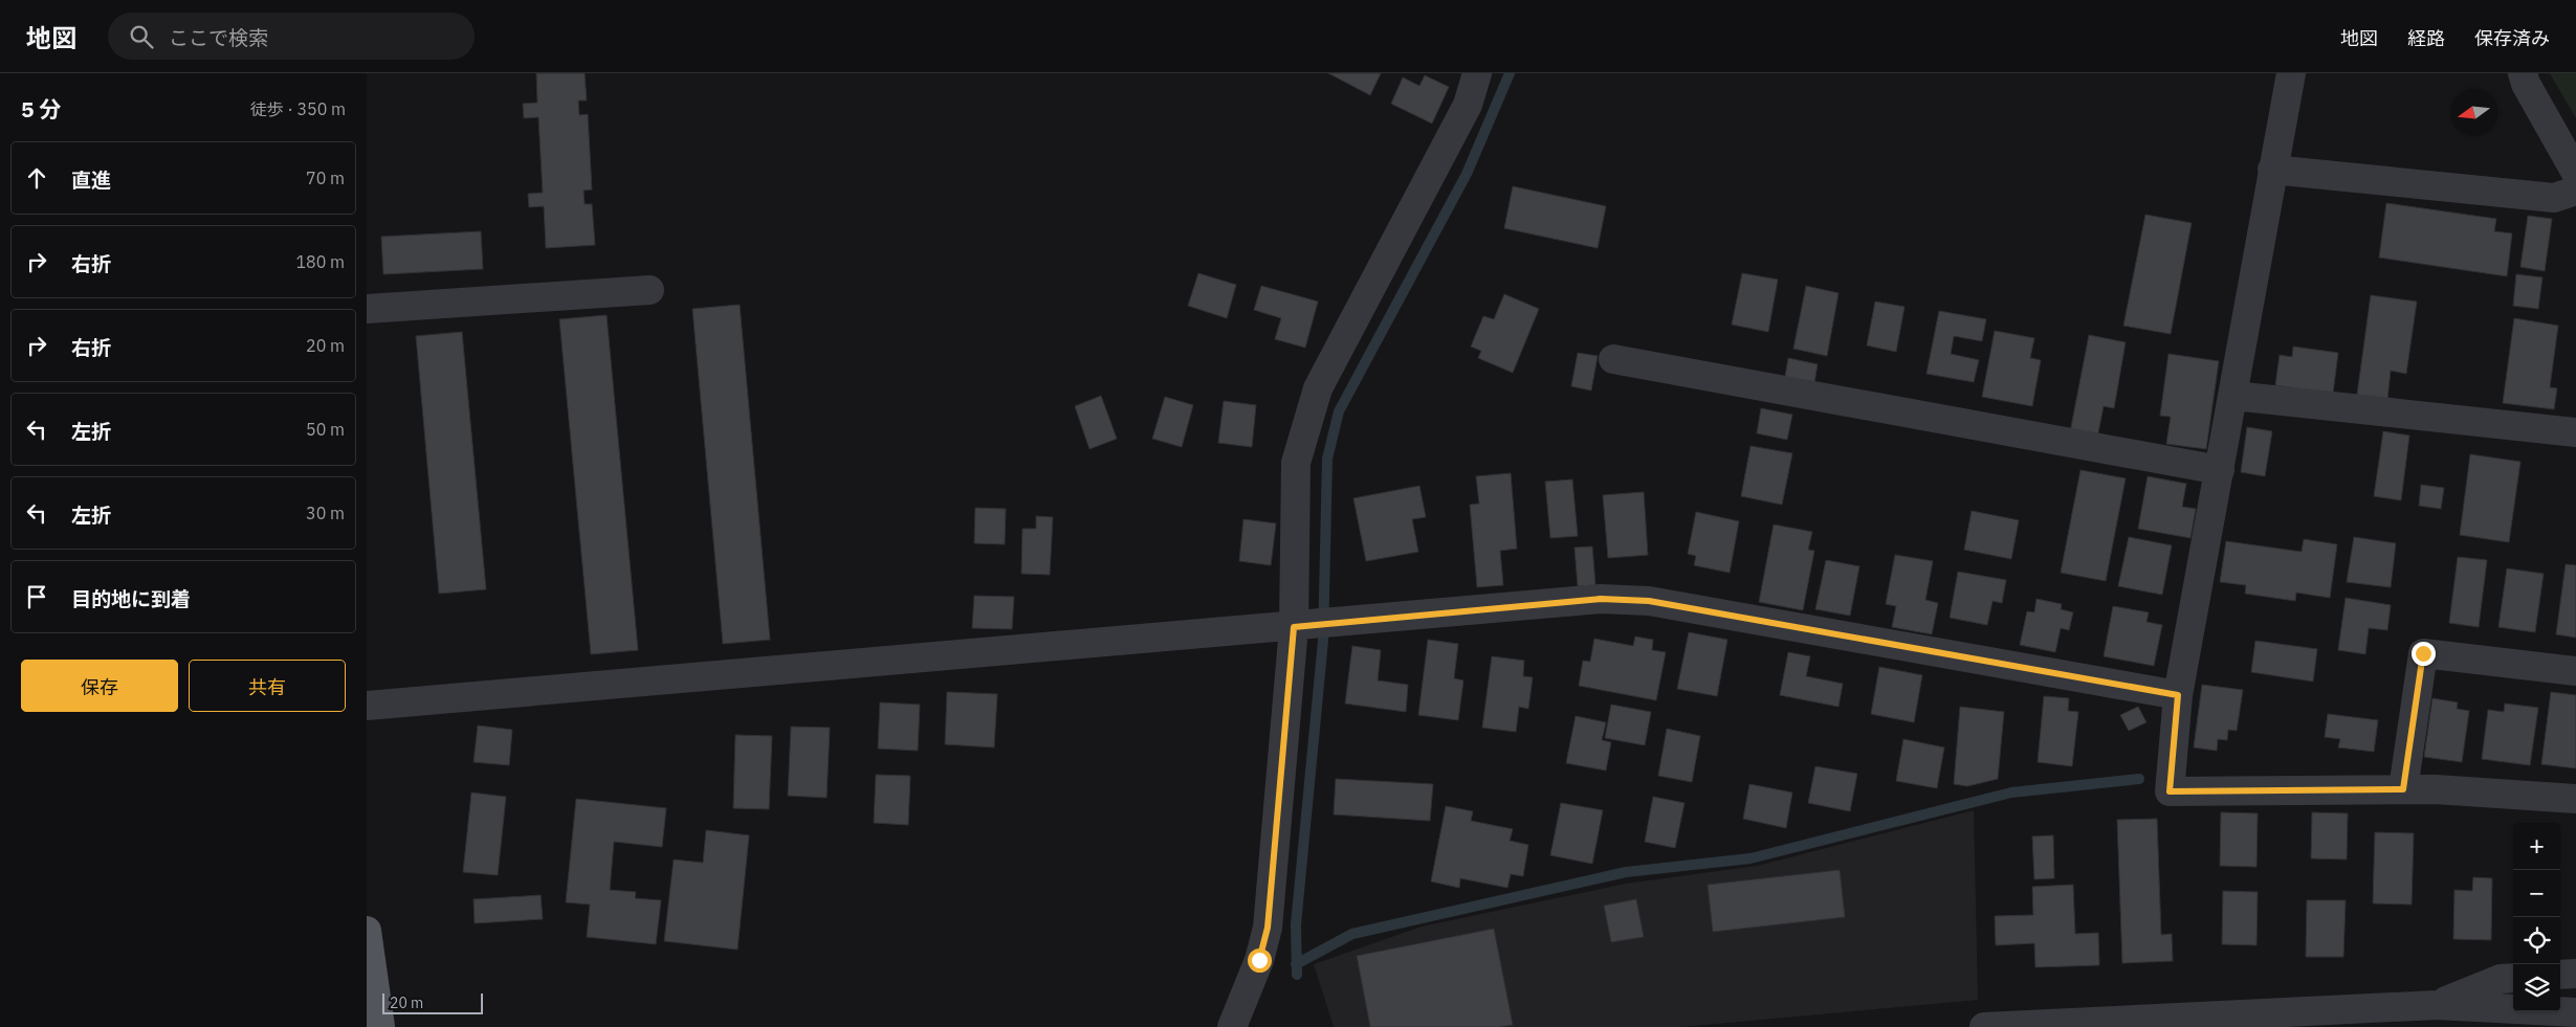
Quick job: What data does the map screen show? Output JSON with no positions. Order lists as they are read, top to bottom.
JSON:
{
  "scale_bar": "20 m",
  "north": "left",
  "page": {
    "header": "地図",
    "search": "ここで検索",
    "nav": ["地図", "経路", "保存済み"],
    "heading": ["5 分", "徒歩 · 350 m"],
    "list": [
      ["直進", "70 m"],
      ["右折", "180 m"],
      ["右折", "20 m"],
      ["左折", "50 m"],
      ["左折", "30 m"],
      "目的地に到着"
    ],
    "buttons": ["保存", "共有"],
    "map_buttons": ["+", "−"],
    "scale": "20 m"
  }
}
